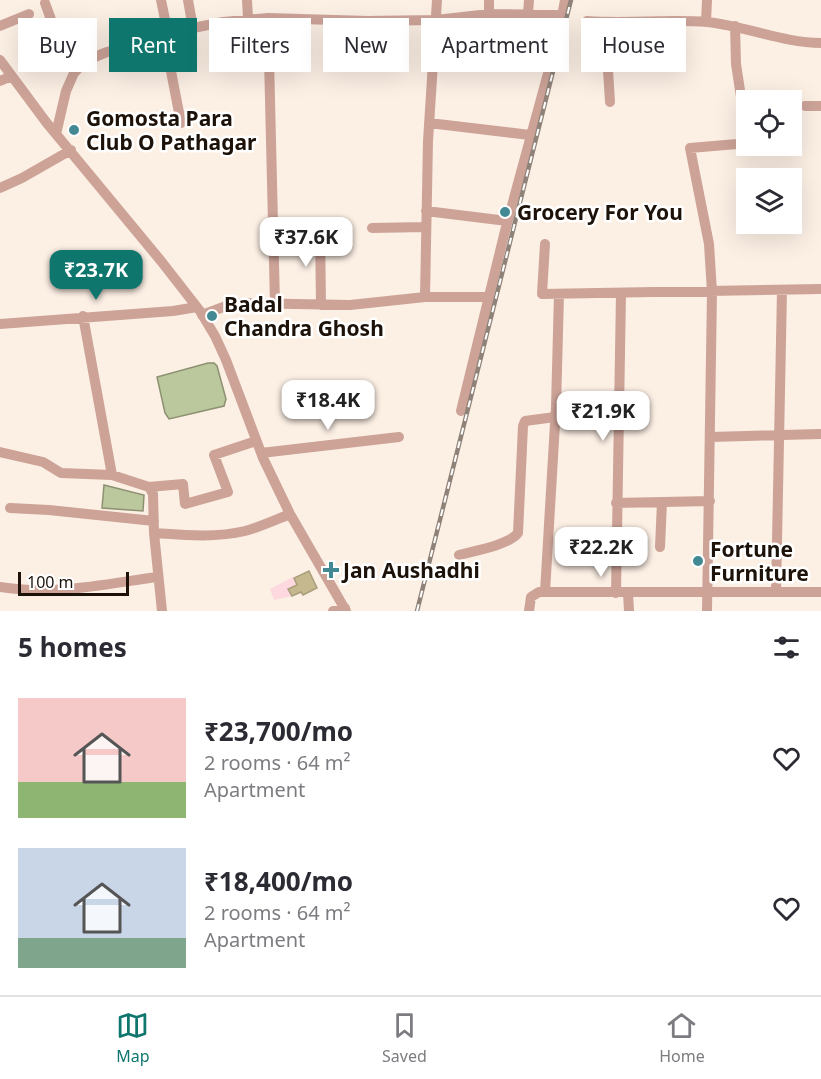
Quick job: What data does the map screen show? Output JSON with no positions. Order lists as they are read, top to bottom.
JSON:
{
  "places": {
    "other": [
      "Gomosta Para Club O Pathagar",
      "Grocery For You",
      "Badal Chandra Ghosh",
      "Fortune Furniture"
    ],
    "health": ["Jan Aushadhi"]
  },
  "scale_bar": "100 m",
  "page": {
    "chip": [
      "Buy",
      "Rent",
      "Filters",
      "New",
      "Apartment",
      "House"
    ],
    "price": [
      "₹37.6K",
      "₹23.7K",
      "₹18.4K",
      "₹21.9K",
      "₹22.2K"
    ],
    "scale": "100 m",
    "heading": "5 homes",
    "list": [
      {
        "name": "₹23,700/mo",
        "note": "2 rooms · 64 m² · Apartment"
      },
      {
        "name": "₹18,400/mo",
        "note": "2 rooms · 64 m² · Apartment"
      }
    ],
    "tabs": ["Map", "Saved", "Home"]
  }
}
